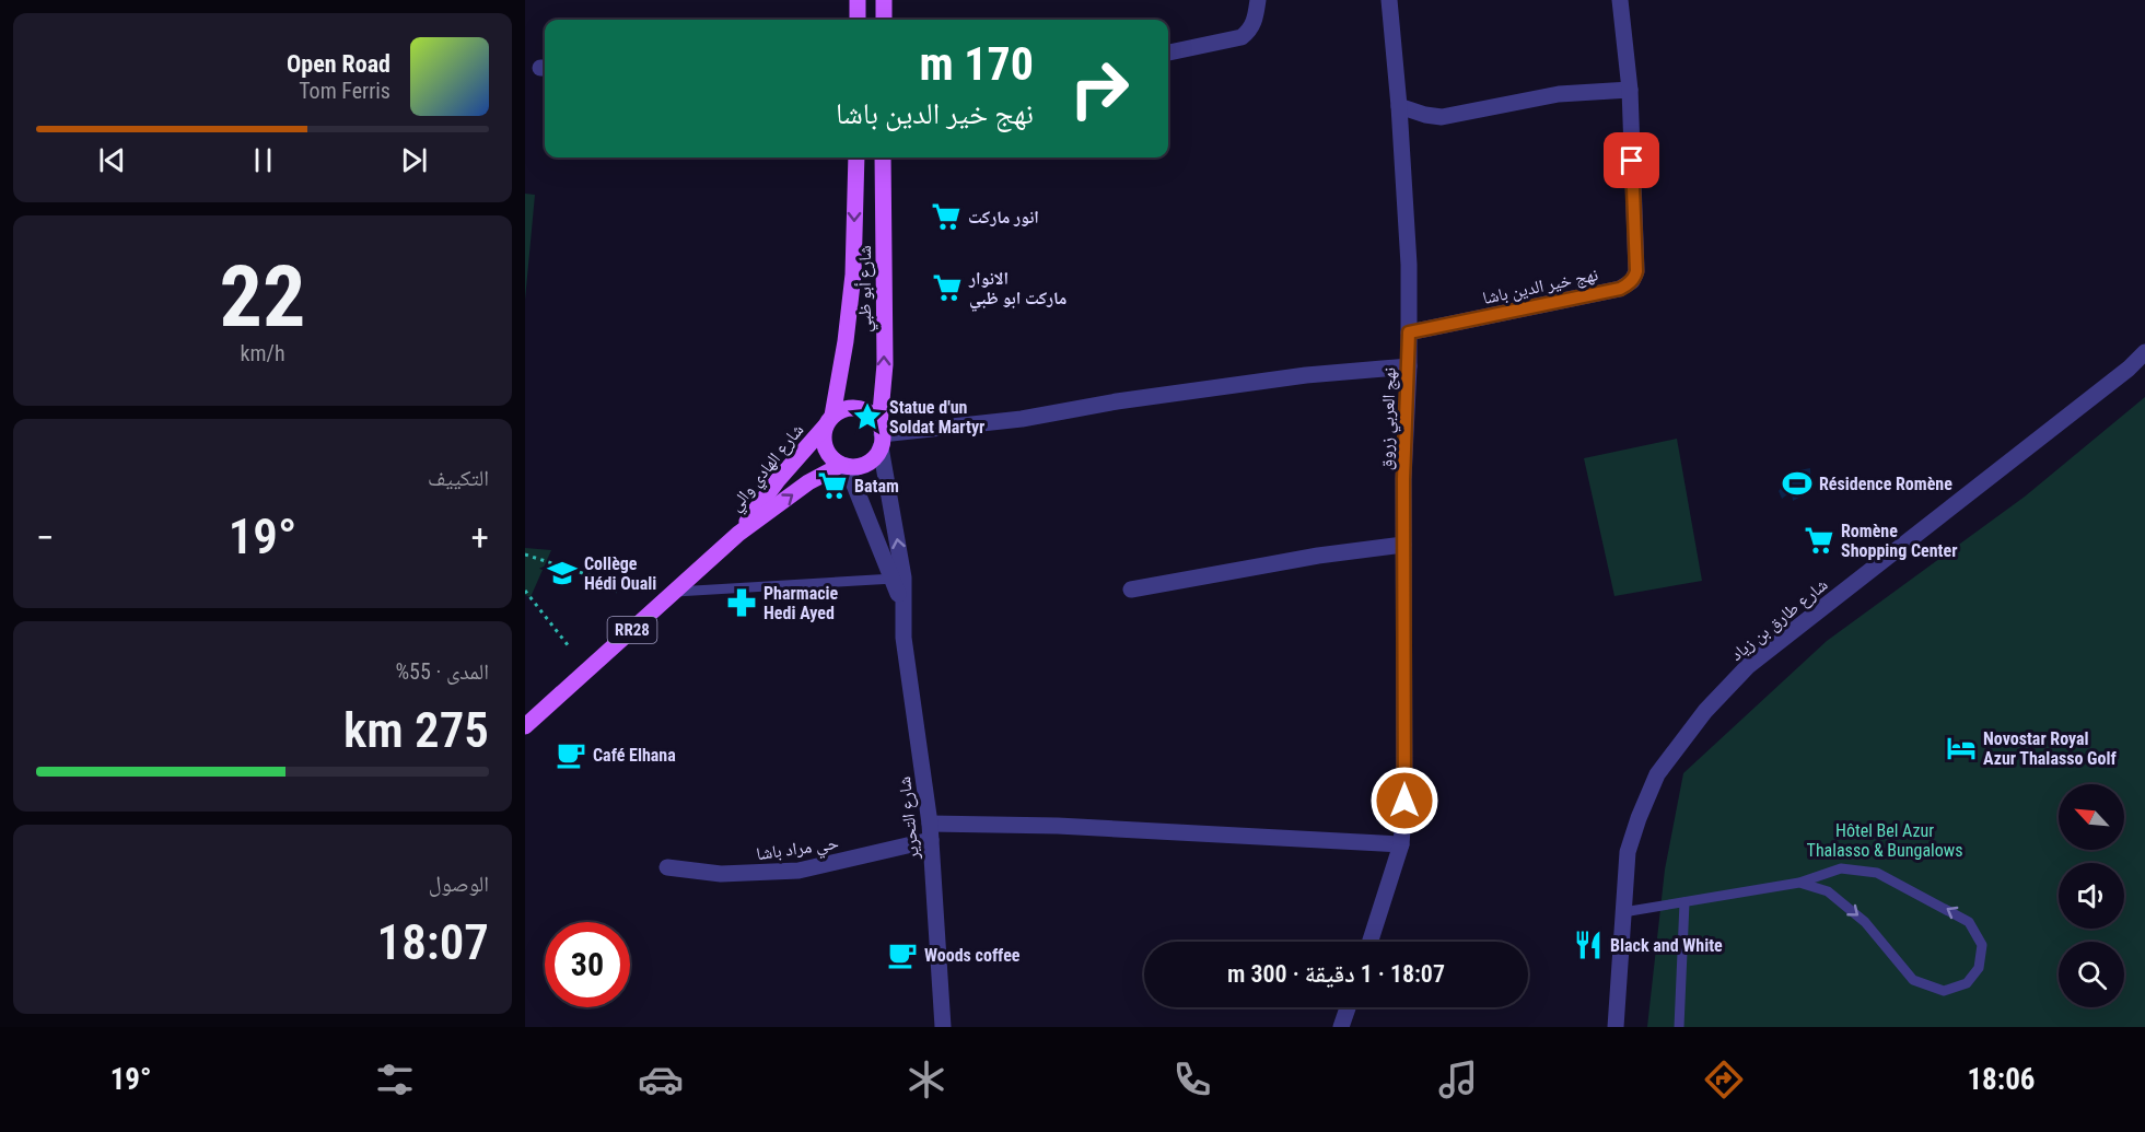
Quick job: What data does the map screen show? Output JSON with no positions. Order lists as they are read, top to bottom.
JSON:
{
  "streets": {
    "main road": ["شارع أبو ظبي", "شارع الهادي والي", "RR28"],
    "street": [
      "نهج خير الدين باشا",
      "نهج العربي زروق",
      "شارع طارق بن زياد",
      "شارع التحرير",
      "حي مراد باشا"
    ]
  },
  "crossings": [
    ["نهج خير الدين باشا", "نهج العربي زروق"],
    ["شارع أبو ظبي", "شارع الهادي والي"],
    ["شارع أبو ظبي", "RR28"],
    ["شارع أبو ظبي", "شارع التحرير"],
    ["نهج العربي زروق", "حي مراد باشا"],
    ["شارع الهادي والي", "RR28"],
    ["شارع الهادي والي", "شارع التحرير"],
    ["RR28", "شارع التحرير"],
    ["شارع التحرير", "حي مراد باشا"]
  ],
  "parks": ["Hôtel Bel Azur Thalasso & Bungalows"],
  "places": {
    "supermarket": [
      "انور ماركت",
      "الانوار ماركت ابو ظبي",
      "Batam",
      "Romène Shopping Center"
    ],
    "place": ["Statue d'un Soldat Martyr"],
    "sports": ["Résidence Romène"],
    "school or university": ["Collège Hédi Ouali"],
    "pharmacy": ["Pharmacie Hedi Ayed"],
    "hotel": ["Novostar Royal Azur Thalasso Golf"],
    "cafe": ["Café Elhana", "Woods coffee"],
    "restaurant": ["Black and White"]
  },
  "north": "top left",
  "page": {
    "turn": ["170 m", "نهج خير الدين باشا"],
    "song": ["Open Road", "Tom Ferris"],
    "tile": [
      ["22", "km/h"],
      "التكييف",
      ["المدى · 55%", "275 km"],
      ["الوصول", "18:07"]
    ],
    "heat": ["−", "19°", "+"],
    "limit": "30",
    "trip": "18:07 · 1 دقيقة · 300 m",
    "tabs": ["18:06", "19°"]
  }
}
